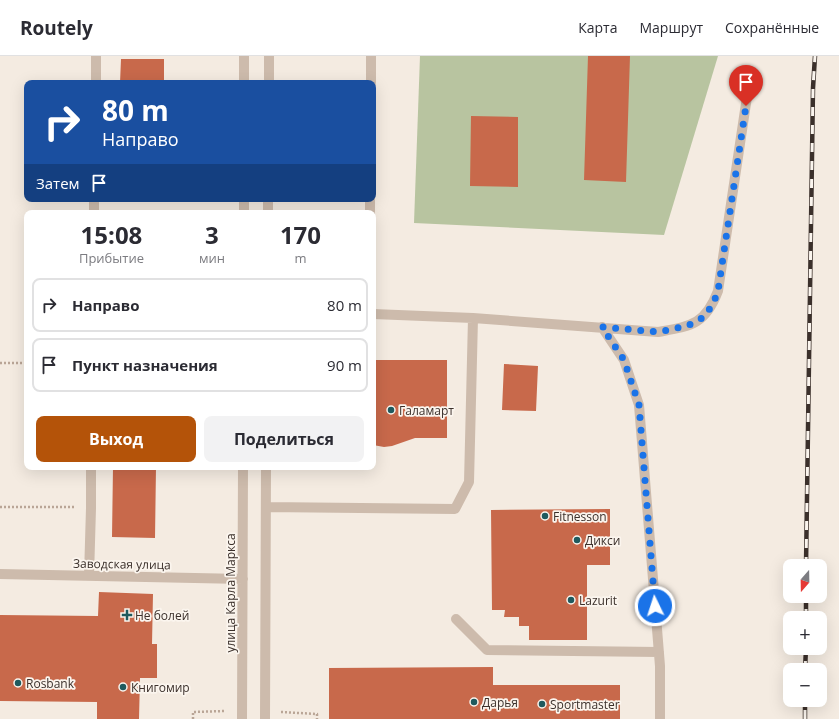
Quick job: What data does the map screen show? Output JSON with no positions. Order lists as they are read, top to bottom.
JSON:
{
  "streets": {
    "street": ["Заводская улица", "улица Карла Маркса"]
  },
  "crossings": [
    ["Заводская улица", "улица Карла Маркса"]
  ],
  "places": {
    "other": [
      "Галамарт",
      "Fitnesson",
      "Дикси",
      "Lazurit",
      "Rosbank",
      "Книгомир",
      "Дарья",
      "Sportmaster"
    ],
    "health": ["Не болей"]
  },
  "north": "bottom",
  "page": {
    "header": "Routely",
    "nav": ["Карта", "Маршрут", "Сохранённые"],
    "turn": ["80 m", "Направо"],
    "then": "Затем",
    "eta": [
      "15:08",
      "Прибытие",
      "3",
      "мин",
      "170",
      "m"
    ],
    "list": [
      {
        "name": "Направо",
        "value": "80 m"
      },
      {
        "name": "Пункт назначения",
        "value": "90 m"
      }
    ],
    "buttons": ["Выход", "Поделиться"],
    "map_buttons": ["+", "−"]
  }
}
